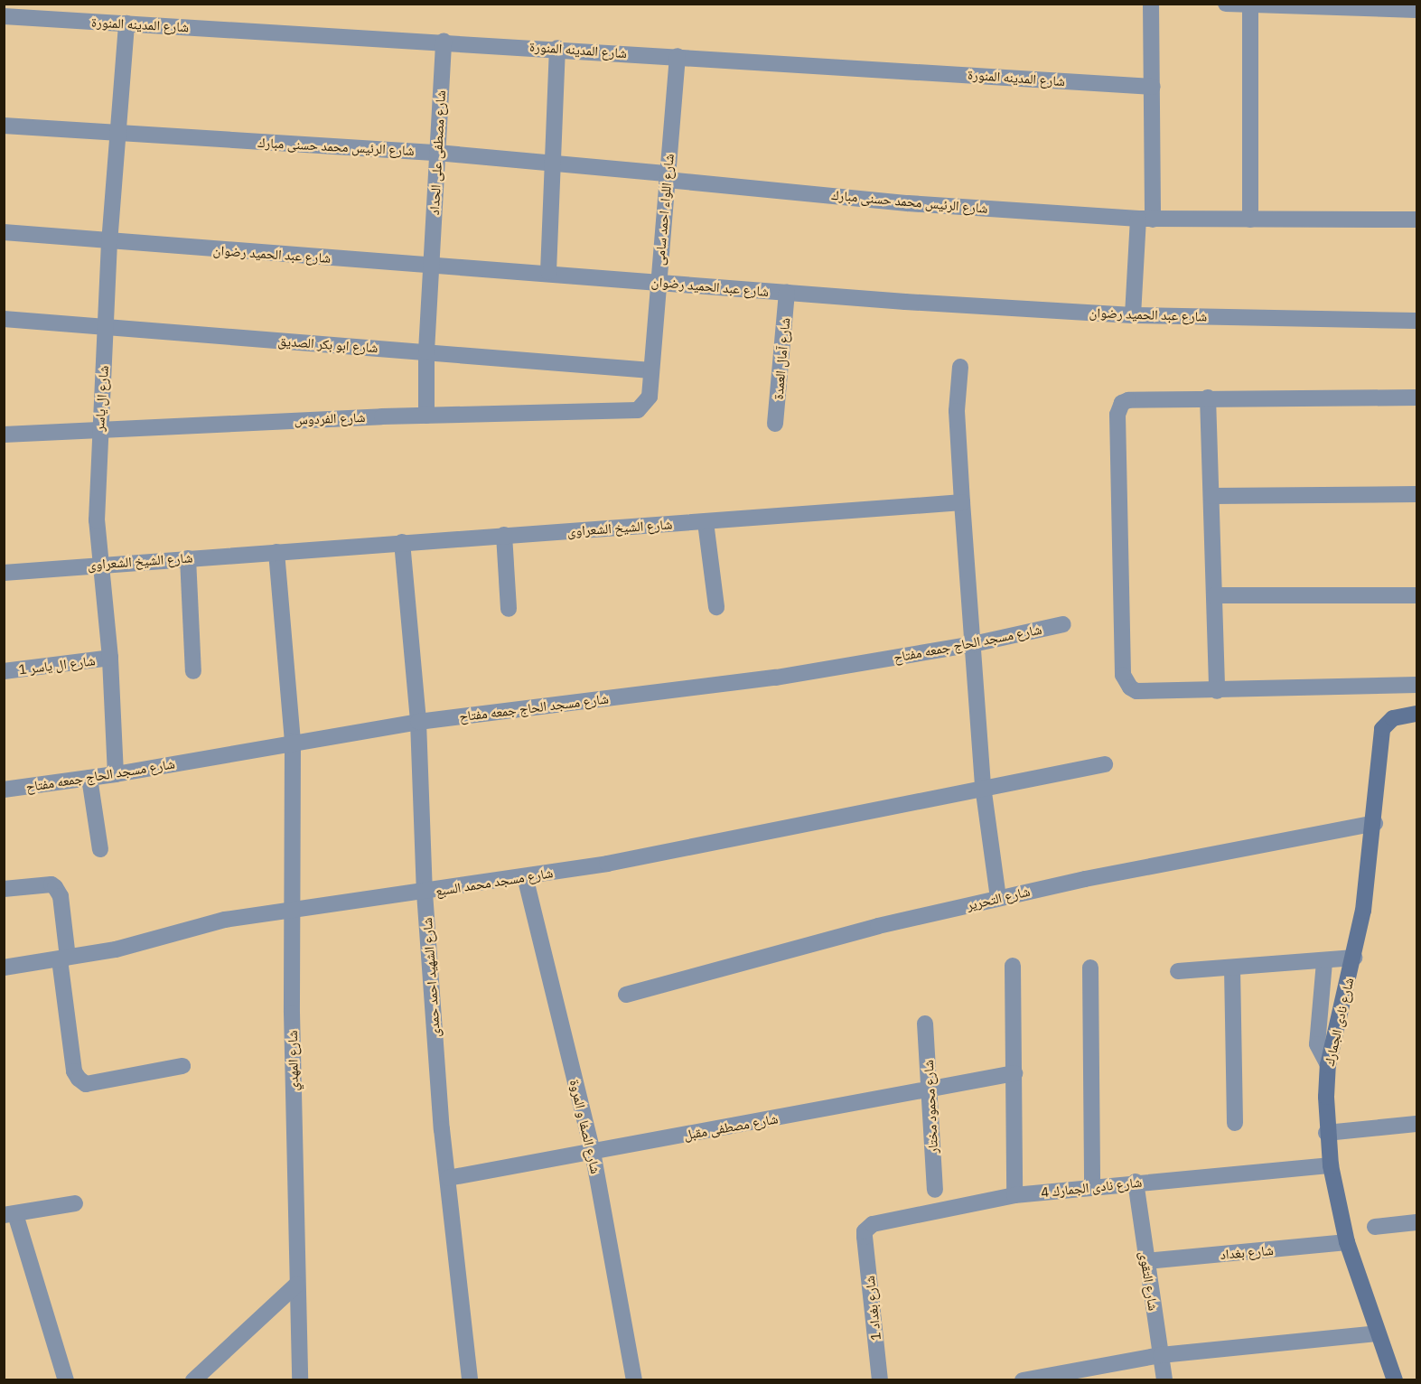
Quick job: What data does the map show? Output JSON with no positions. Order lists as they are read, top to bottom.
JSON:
{
  "streets": {
    "street": [
      "شارع المدينه المنورة",
      "شارع الرئيس محمد حسنى مبارك",
      "شارع مصطفى على الحداد",
      "شارع اللواء احمد سامى",
      "شارع عبد الحميد رضوان",
      "شارع ابو بكر الصديق",
      "شارع آمال العمدة",
      "شارع ال ياسر",
      "شارع الفردوس",
      "شارع الشيخ الشعراوى",
      "شارع مسجد الحاج جمعه مفتاح",
      "شارع ال ياسر 1",
      "شارع مسجد محمد السبع",
      "شارع التحرير",
      "شارع الشهيد احمد حمدى",
      "شارع نادى الجمارك",
      "شارع المهدي",
      "شارع محمود مختار",
      "شارع الصفا و المروة",
      "شارع مصطفى مقبل",
      "شارع نادى الجمارك 4",
      "شارع بغداد",
      "شارع التقوى",
      "شارع بغداد 1"
    ]
  },
  "crossings": [
    ["شارع المدينه المنورة", "شارع مصطفى على الحداد"],
    ["شارع المدينه المنورة", "شارع اللواء احمد سامى"],
    ["شارع المدينه المنورة", "شارع ال ياسر"],
    ["شارع الرئيس محمد حسنى مبارك", "شارع مصطفى على الحداد"],
    ["شارع الرئيس محمد حسنى مبارك", "شارع اللواء احمد سامى"],
    ["شارع الرئيس محمد حسنى مبارك", "شارع ال ياسر"],
    ["شارع مصطفى على الحداد", "شارع عبد الحميد رضوان"],
    ["شارع مصطفى على الحداد", "شارع ابو بكر الصديق"],
    ["شارع مصطفى على الحداد", "شارع الفردوس"],
    ["شارع اللواء احمد سامى", "شارع عبد الحميد رضوان"],
    ["شارع اللواء احمد سامى", "شارع ابو بكر الصديق"],
    ["شارع اللواء احمد سامى", "شارع الفردوس"],
    ["شارع عبد الحميد رضوان", "شارع آمال العمدة"],
    ["شارع عبد الحميد رضوان", "شارع ال ياسر"],
    ["شارع ابو بكر الصديق", "شارع ال ياسر"],
    ["شارع ال ياسر", "شارع الفردوس"],
    ["شارع ال ياسر", "شارع الشيخ الشعراوى"],
    ["شارع ال ياسر", "شارع مسجد الحاج جمعه مفتاح"],
    ["شارع ال ياسر", "شارع ال ياسر 1"],
    ["شارع الشيخ الشعراوى", "شارع الشهيد احمد حمدى"],
    ["شارع مسجد الحاج جمعه مفتاح", "شارع الشهيد احمد حمدى"],
    ["شارع مسجد الحاج جمعه مفتاح", "شارع المهدي"],
    ["شارع مسجد محمد السبع", "شارع الشهيد احمد حمدى"],
    ["شارع مسجد محمد السبع", "شارع المهدي"],
    ["شارع مسجد محمد السبع", "شارع الصفا و المروة"],
    ["شارع التحرير", "شارع نادى الجمارك"],
    ["شارع الشهيد احمد حمدى", "شارع مصطفى مقبل"],
    ["شارع نادى الجمارك", "شارع نادى الجمارك 4"],
    ["شارع نادى الجمارك", "شارع بغداد"],
    ["شارع محمود مختار", "شارع مصطفى مقبل"],
    ["شارع الصفا و المروة", "شارع مصطفى مقبل"],
    ["شارع نادى الجمارك 4", "شارع التقوى"],
    ["شارع نادى الجمارك 4", "شارع بغداد 1"],
    ["شارع بغداد", "شارع التقوى"]
  ]
}
